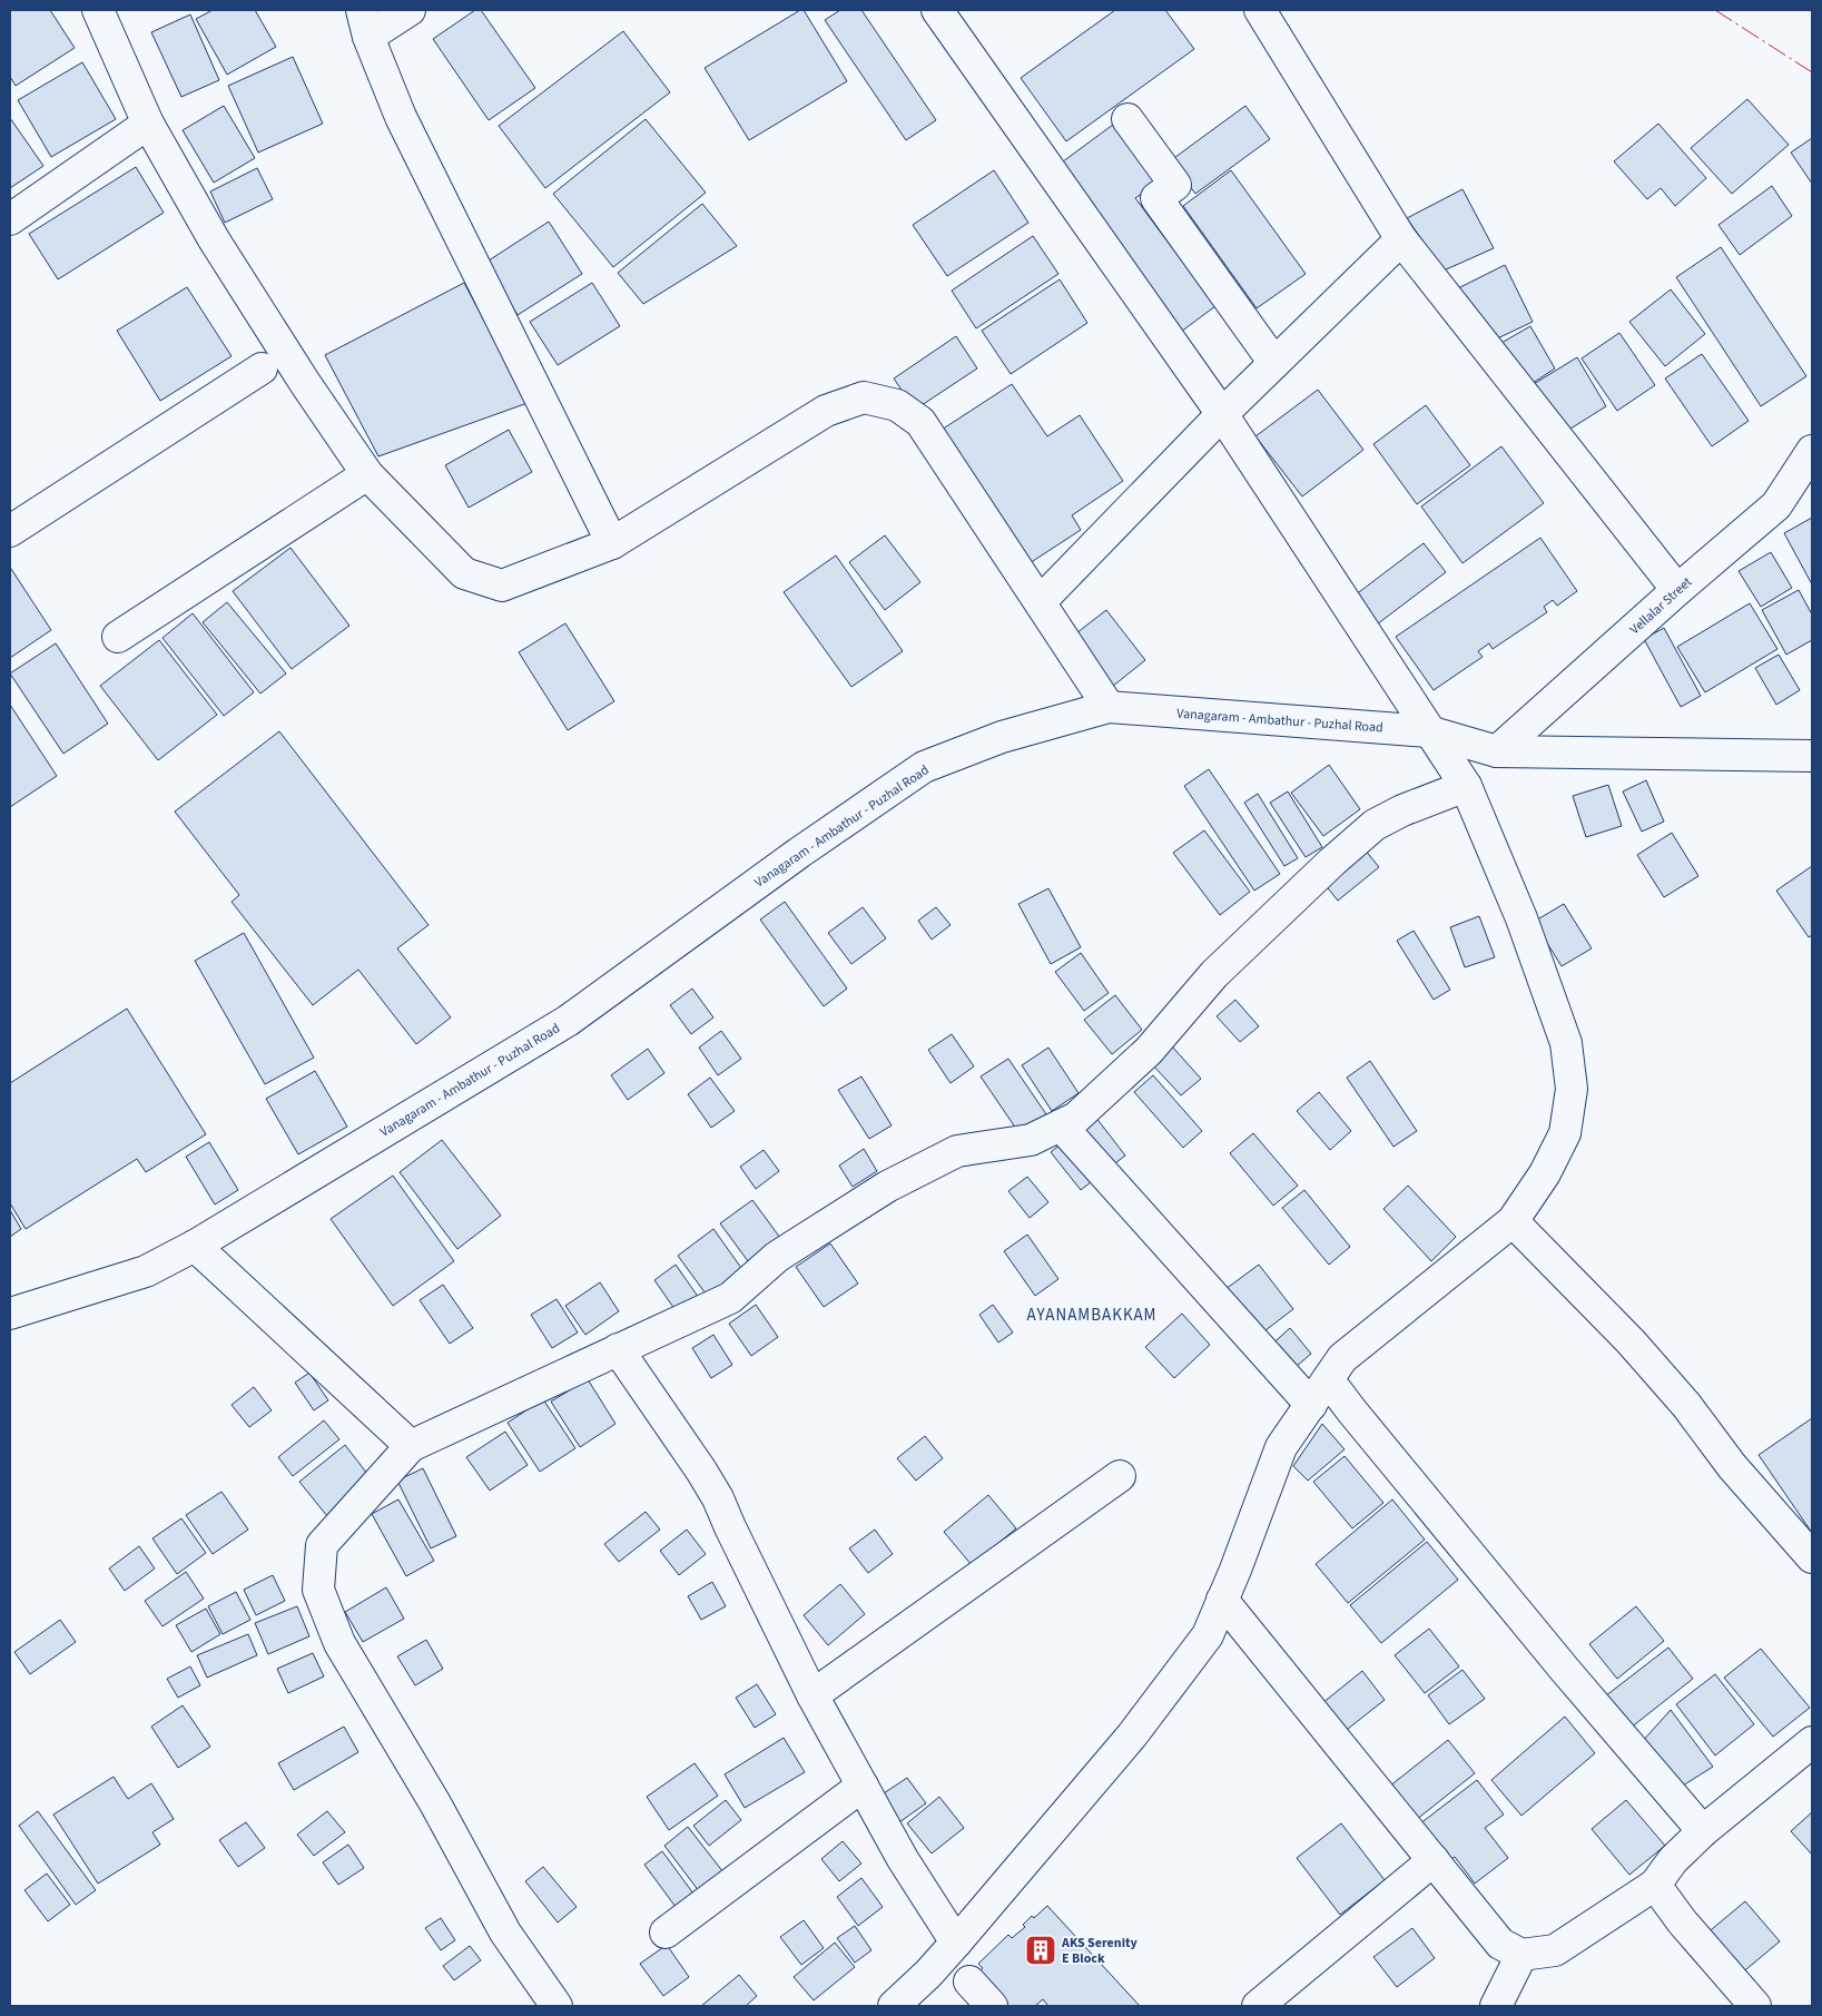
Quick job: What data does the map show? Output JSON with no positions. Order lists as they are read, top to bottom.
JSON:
{
  "streets": {
    "street": ["Vellalar Street", "Vanagaram - Ambathur - Puzhal Road"]
  },
  "crossings": [
    ["Vellalar Street", "Vanagaram - Ambathur - Puzhal Road"]
  ],
  "districts": ["AYANAMBAKKAM"],
  "places": {
    "building": ["AKS Serenity E Block"]
  }
}
